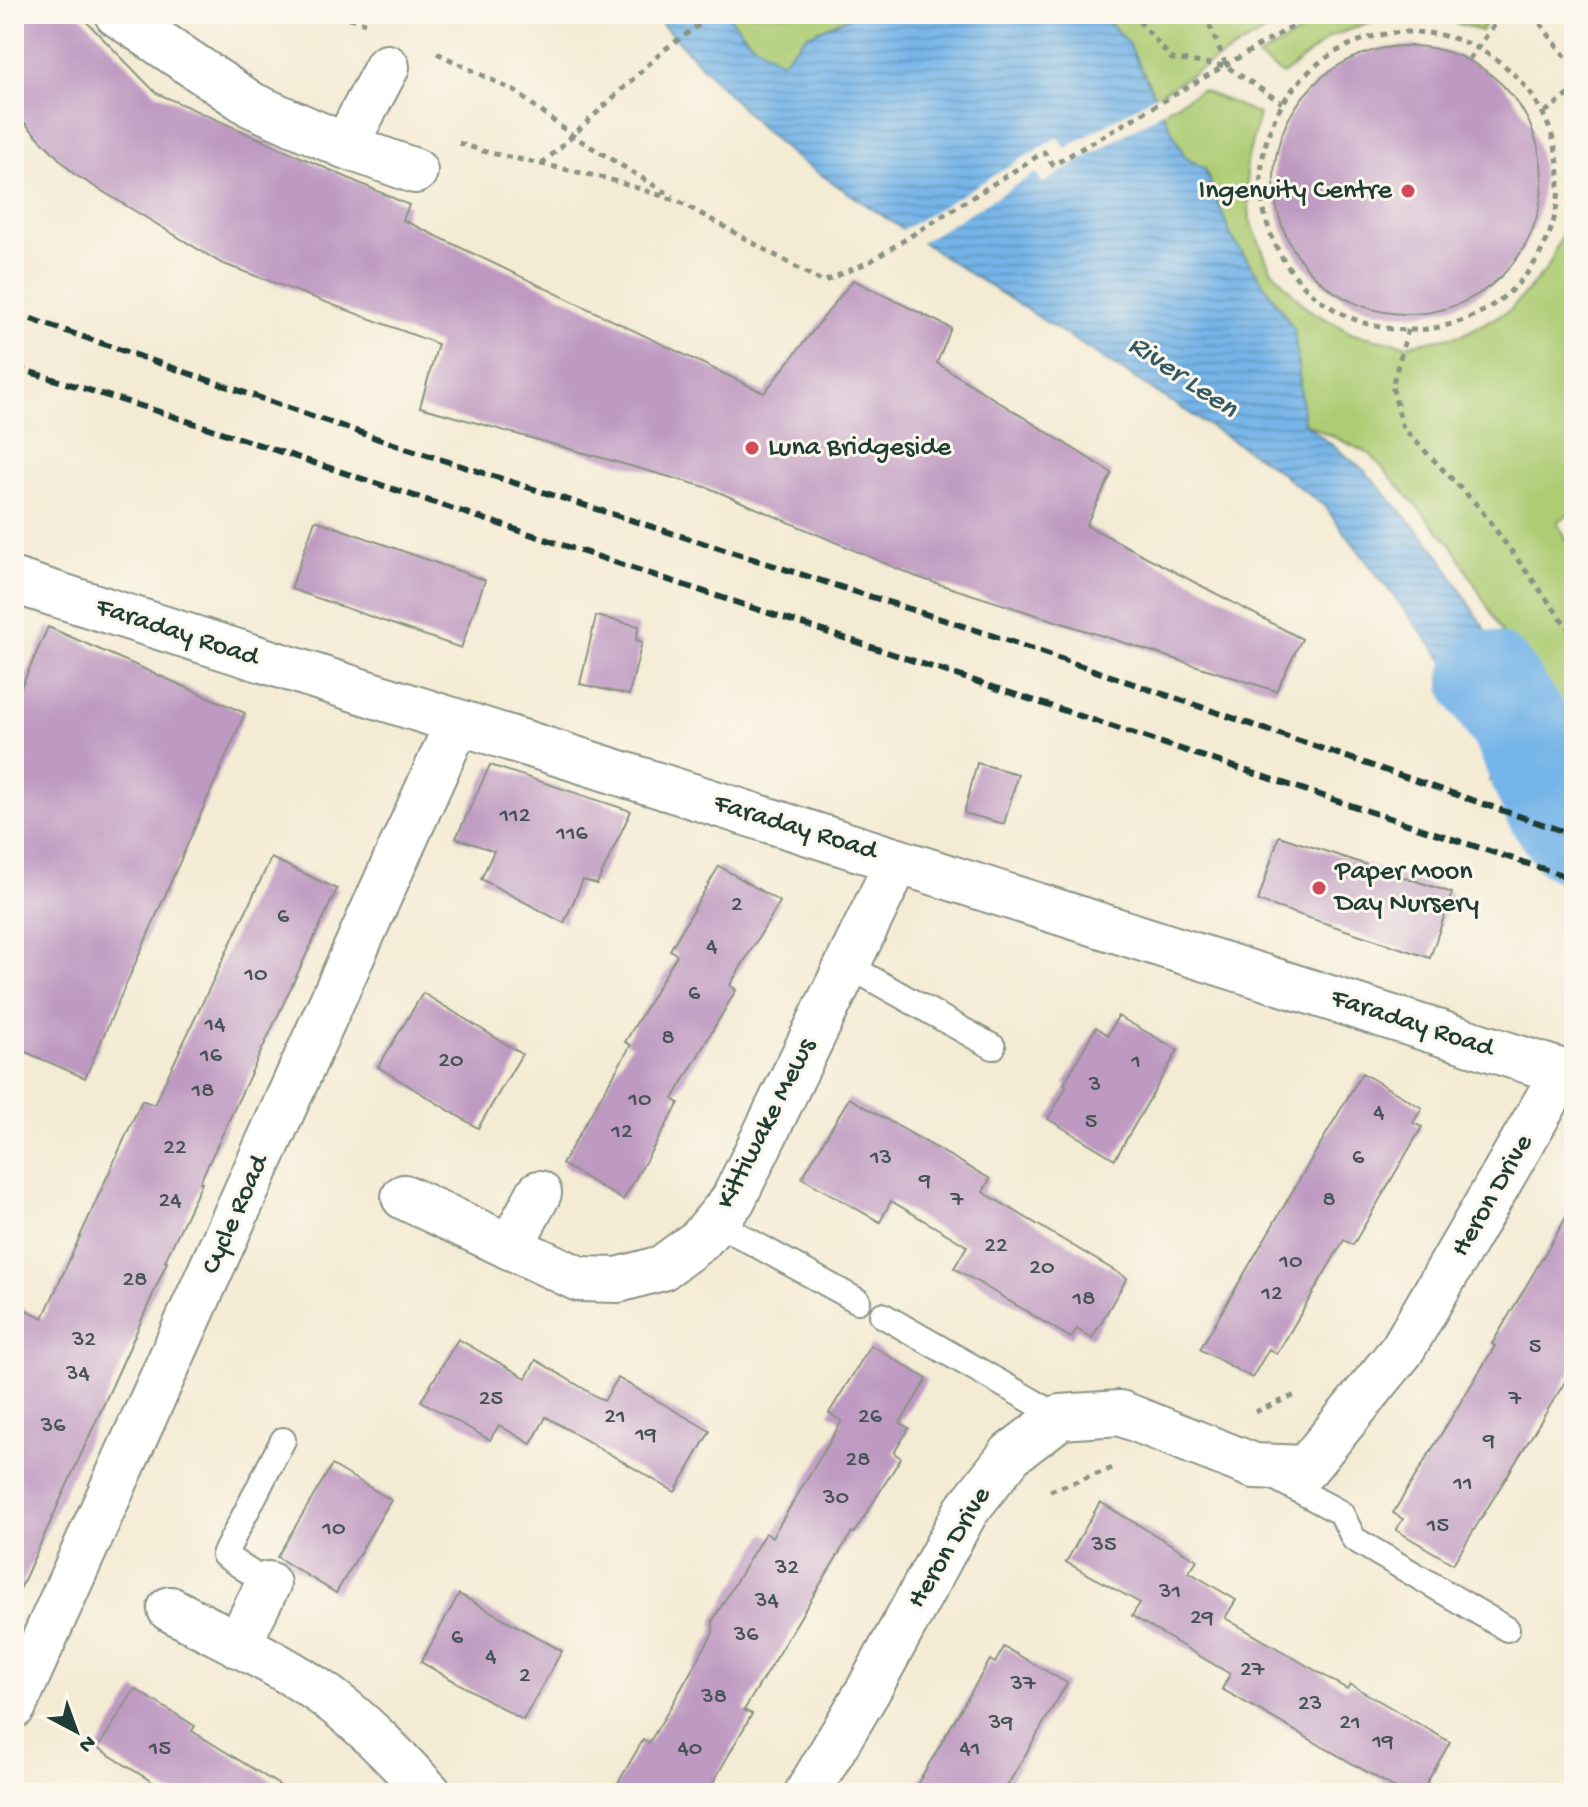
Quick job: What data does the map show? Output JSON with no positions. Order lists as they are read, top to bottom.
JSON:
{
  "streets": {
    "street": [
      "Faraday Road",
      "Kittiwake Mews",
      "Heron Drive",
      "Cycle Road"
    ]
  },
  "crossings": [
    ["Faraday Road", "Kittiwake Mews"],
    ["Faraday Road", "Heron Drive"],
    ["Faraday Road", "Cycle Road"]
  ],
  "water": ["River Leen"],
  "places": ["Ingenuity Centre", "Luna Bridgeside", "Paper Moon Day Nursery"],
  "house_numbers": [
    "112",
    "116",
    "2",
    "6",
    "4",
    "10",
    "6",
    "14",
    "8",
    "16",
    "20",
    "1",
    "3",
    "18",
    "10",
    "4",
    "5",
    "12",
    "22",
    "13",
    "6",
    "9",
    "7",
    "8",
    "24",
    "22",
    "10",
    "20",
    "28",
    "12",
    "18",
    "32",
    "5",
    "34",
    "25",
    "7",
    "21",
    "26",
    "36",
    "19",
    "9",
    "28",
    "11",
    "30",
    "15",
    "10",
    "35",
    "32",
    "31",
    "34",
    "29",
    "36",
    "6",
    "4",
    "27",
    "2",
    "37",
    "38",
    "23",
    "39",
    "21",
    "19",
    "15",
    "40",
    "41"
  ],
  "north": "bottom right"
}
